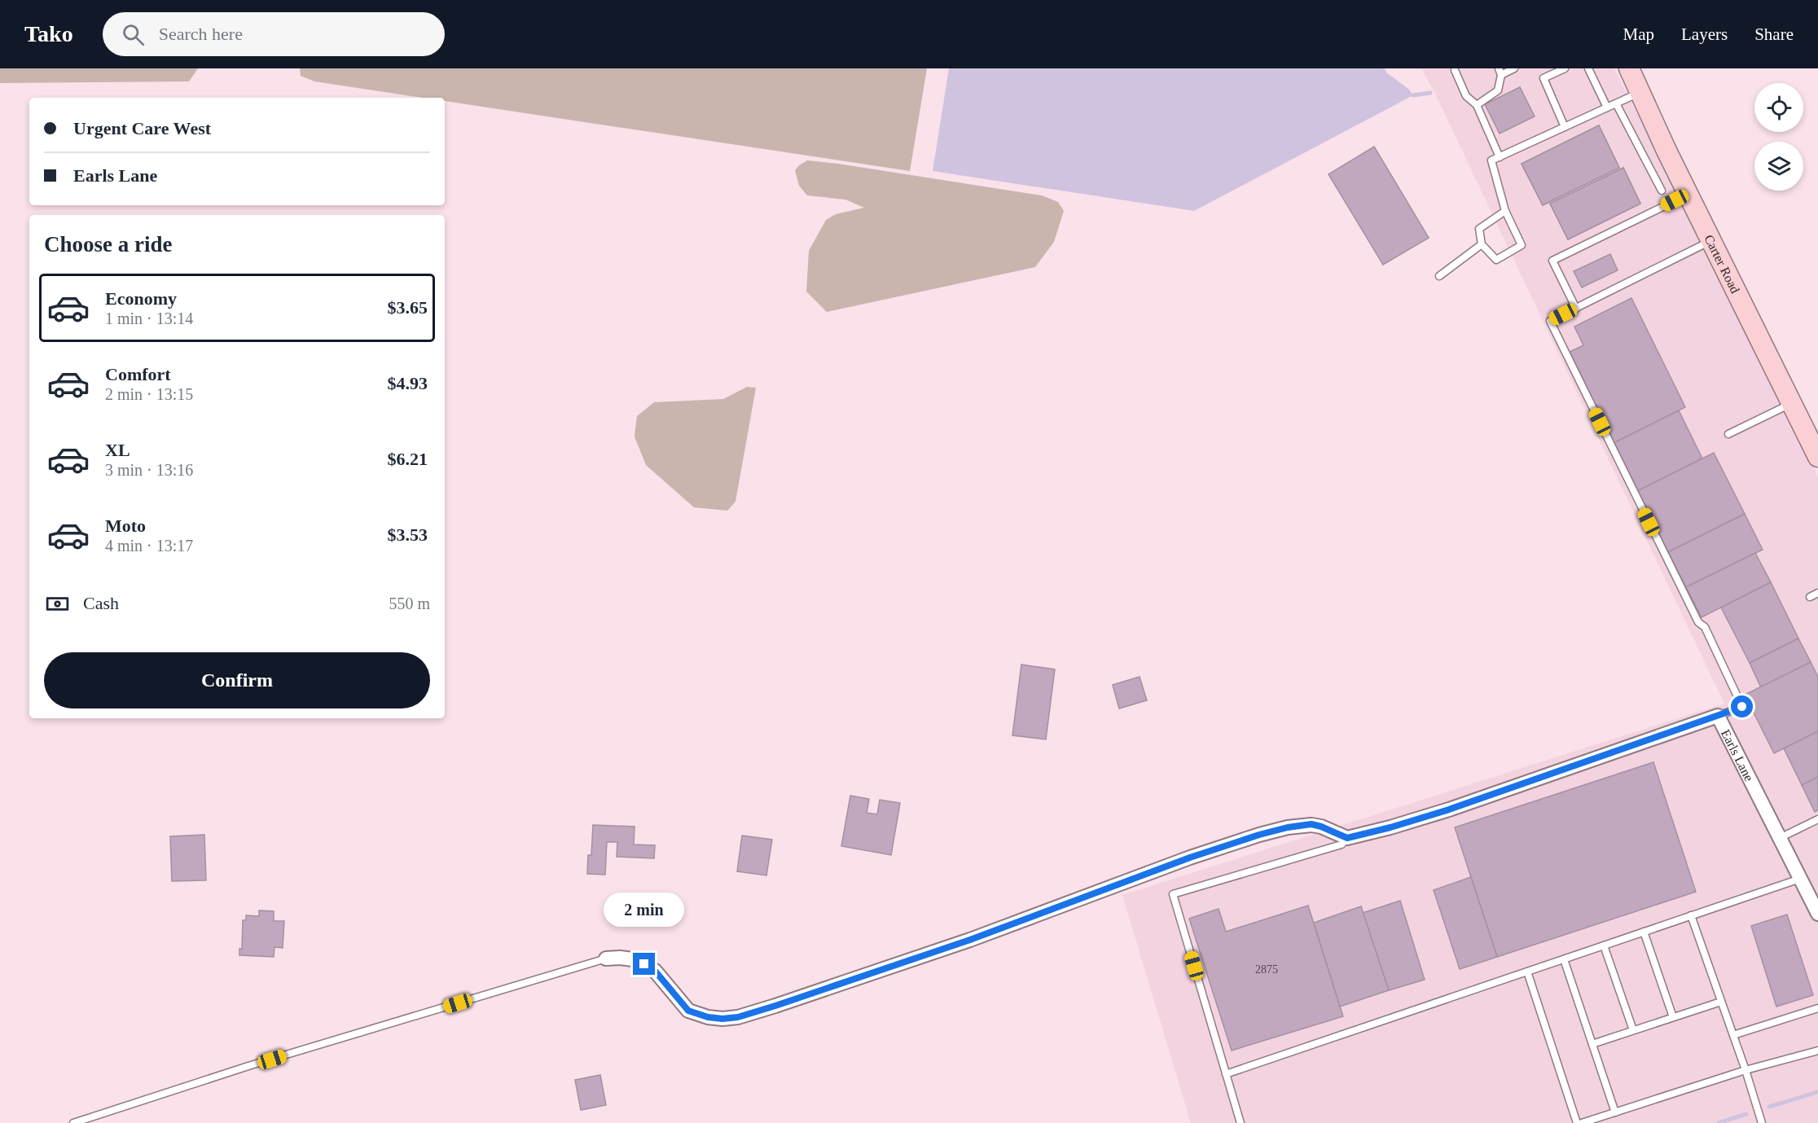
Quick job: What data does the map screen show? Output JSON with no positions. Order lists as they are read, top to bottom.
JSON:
{
  "streets": {
    "main road": ["Carter Road"],
    "street": ["Earls Lane"]
  },
  "house_numbers": ["2875"],
  "page": {
    "header": "Tako",
    "search": "Search here",
    "nav": ["Map", "Layers", "Share"],
    "banner": ["Urgent Care West", "Earls Lane"],
    "heading": "Choose a ride",
    "list": [
      {
        "name": "Economy",
        "note": "1 min · 13:14",
        "value": "$3.65"
      },
      {
        "name": "Comfort",
        "note": "2 min · 13:15",
        "value": "$4.93"
      },
      {
        "name": "XL",
        "note": "3 min · 13:16",
        "value": "$6.21"
      },
      {
        "name": "Moto",
        "note": "4 min · 13:17",
        "value": "$3.53"
      }
    ],
    "pay": ["Cash", "550 m"],
    "buttons": "Confirm",
    "bubble": "2 min"
  }
}
